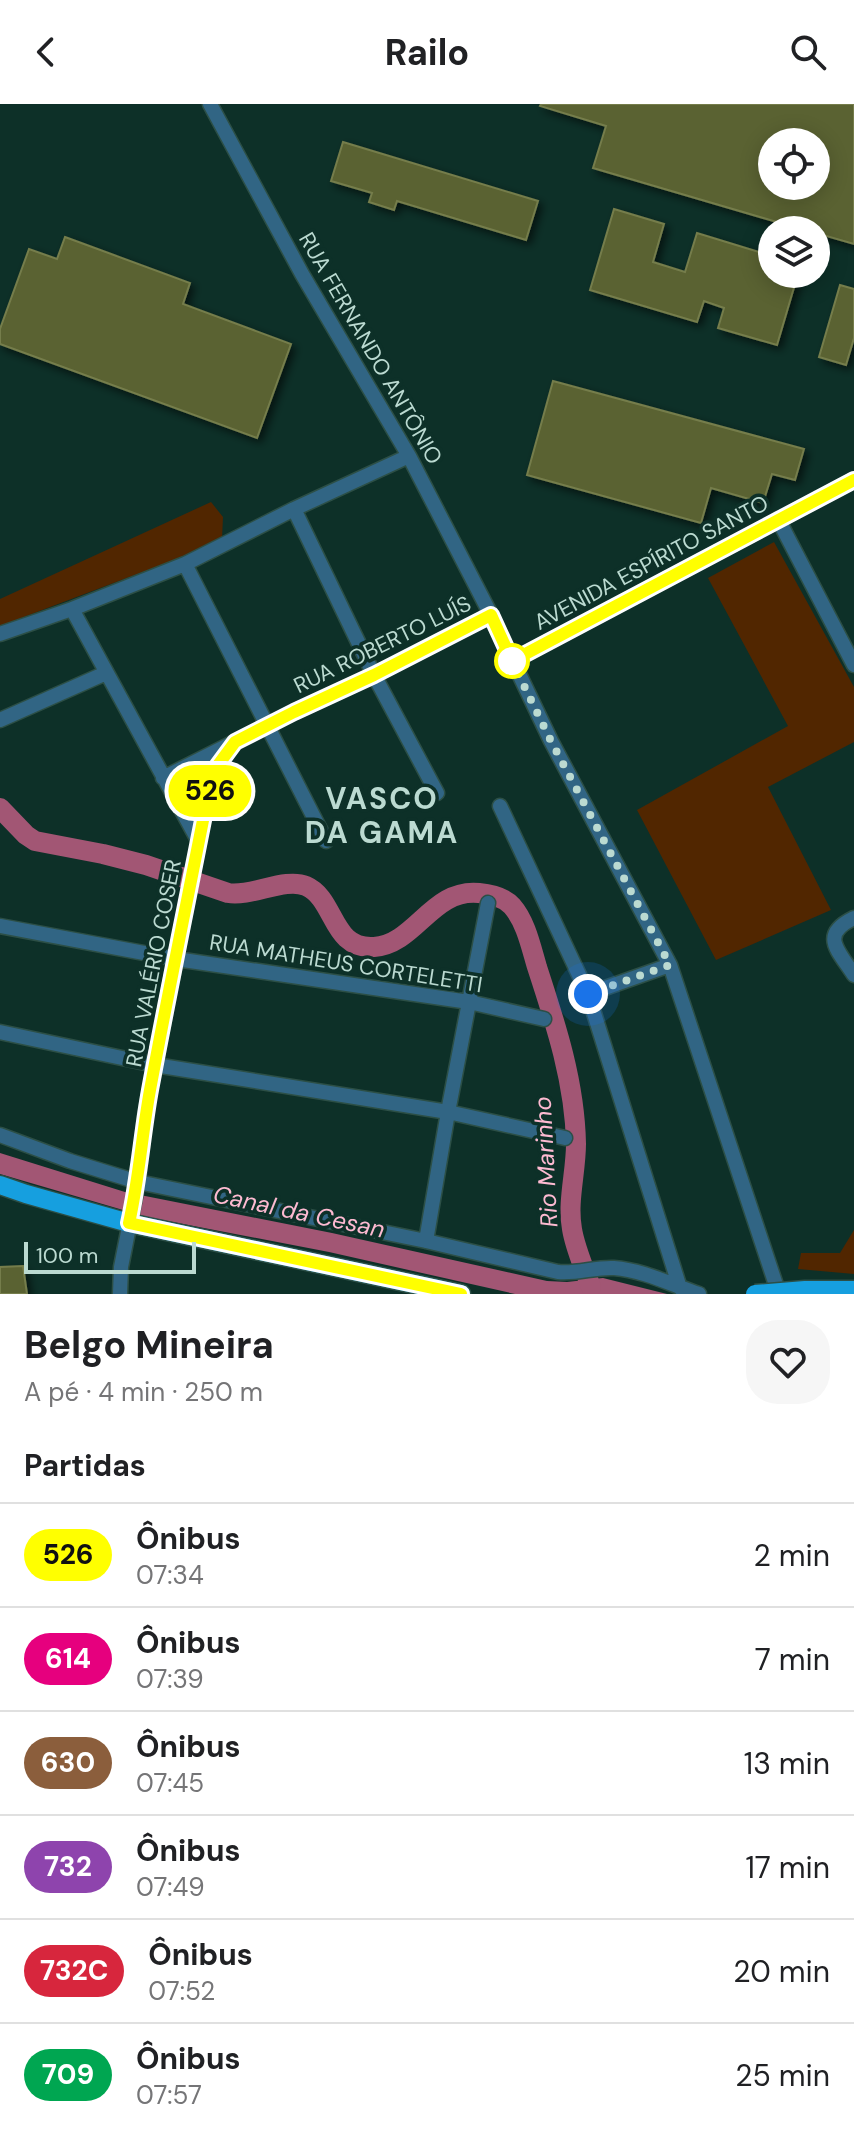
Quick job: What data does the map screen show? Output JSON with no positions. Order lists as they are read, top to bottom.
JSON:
{
  "streets": {
    "street": [
      "RUA FERNANDO ANTÔNIO",
      "AVENIDA ESPÍRITO SANTO",
      "RUA ROBERTO LUÍS",
      "RUA VALÉRIO COSER",
      "RUA MATHEUS CORTELETTI"
    ]
  },
  "crossings": [
    ["RUA FERNANDO ANTÔNIO", "AVENIDA ESPÍRITO SANTO"],
    ["RUA FERNANDO ANTÔNIO", "RUA ROBERTO LUÍS"],
    ["RUA ROBERTO LUÍS", "RUA VALÉRIO COSER"],
    ["RUA VALÉRIO COSER", "RUA MATHEUS CORTELETTI"]
  ],
  "districts": ["VASCO DA GAMA"],
  "water": ["Rio Marinho", "Canal da Cesan"],
  "lines": ["bus line 526"],
  "scale_bar": "100 m",
  "page": {
    "header": "Railo",
    "on_map": "526",
    "scale": "100 m",
    "heading": [
      ["Belgo Mineira", "A pé · 4 min · 250 m"],
      "Partidas"
    ],
    "list": [
      {
        "mark": "526",
        "name": "Ônibus",
        "note": "07:34",
        "value": "2 min"
      },
      {
        "mark": "614",
        "name": "Ônibus",
        "note": "07:39",
        "value": "7 min"
      },
      {
        "mark": "630",
        "name": "Ônibus",
        "note": "07:45",
        "value": "13 min"
      },
      {
        "mark": "732",
        "name": "Ônibus",
        "note": "07:49",
        "value": "17 min"
      },
      {
        "mark": "732C",
        "name": "Ônibus",
        "note": "07:52",
        "value": "20 min"
      },
      {
        "mark": "709",
        "name": "Ônibus",
        "note": "07:57",
        "value": "25 min"
      }
    ]
  }
}
